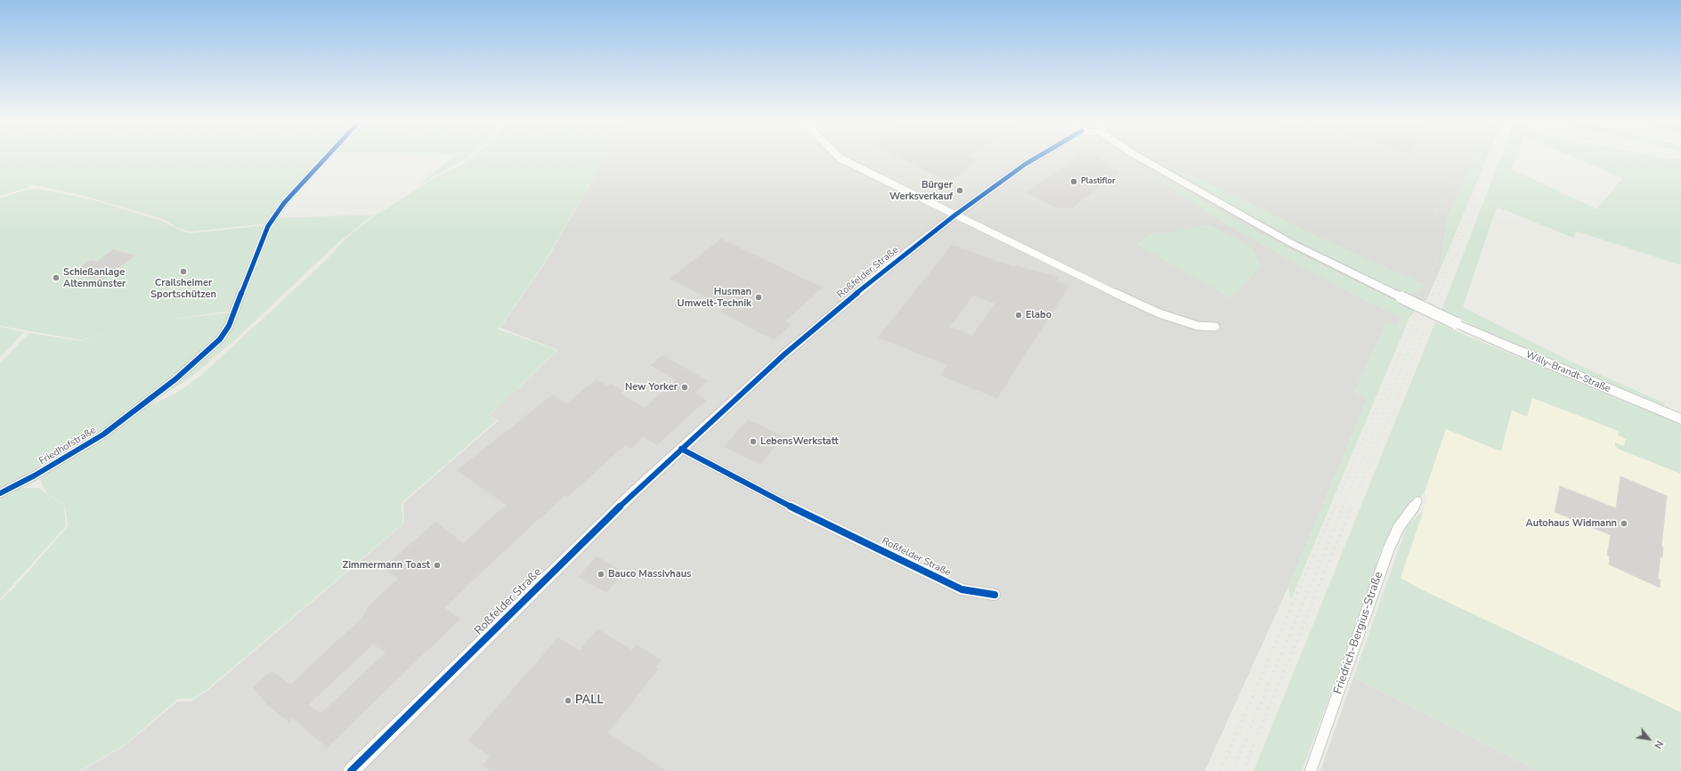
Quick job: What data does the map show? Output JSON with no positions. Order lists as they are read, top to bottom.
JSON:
{
  "streets": {
    "street": [
      "Roßfelder Straße",
      "Willy-Brandt-Straße",
      "Friedhofstraße",
      "Friedrich-Bergius-Straße"
    ]
  },
  "places": [
    "Plastiflor",
    "Bürger Werksverkauf",
    "Crailsheimer Sportschützen",
    "Schießanlage Altenmünster",
    "Husman Umwelt-Technik",
    "Elabo",
    "New Yorker",
    "LebensWerkstatt",
    "Autohaus Widmann",
    "Zimmermann Toast",
    "Bauco Massivhaus",
    "PALL"
  ],
  "north": "bottom right"
}
